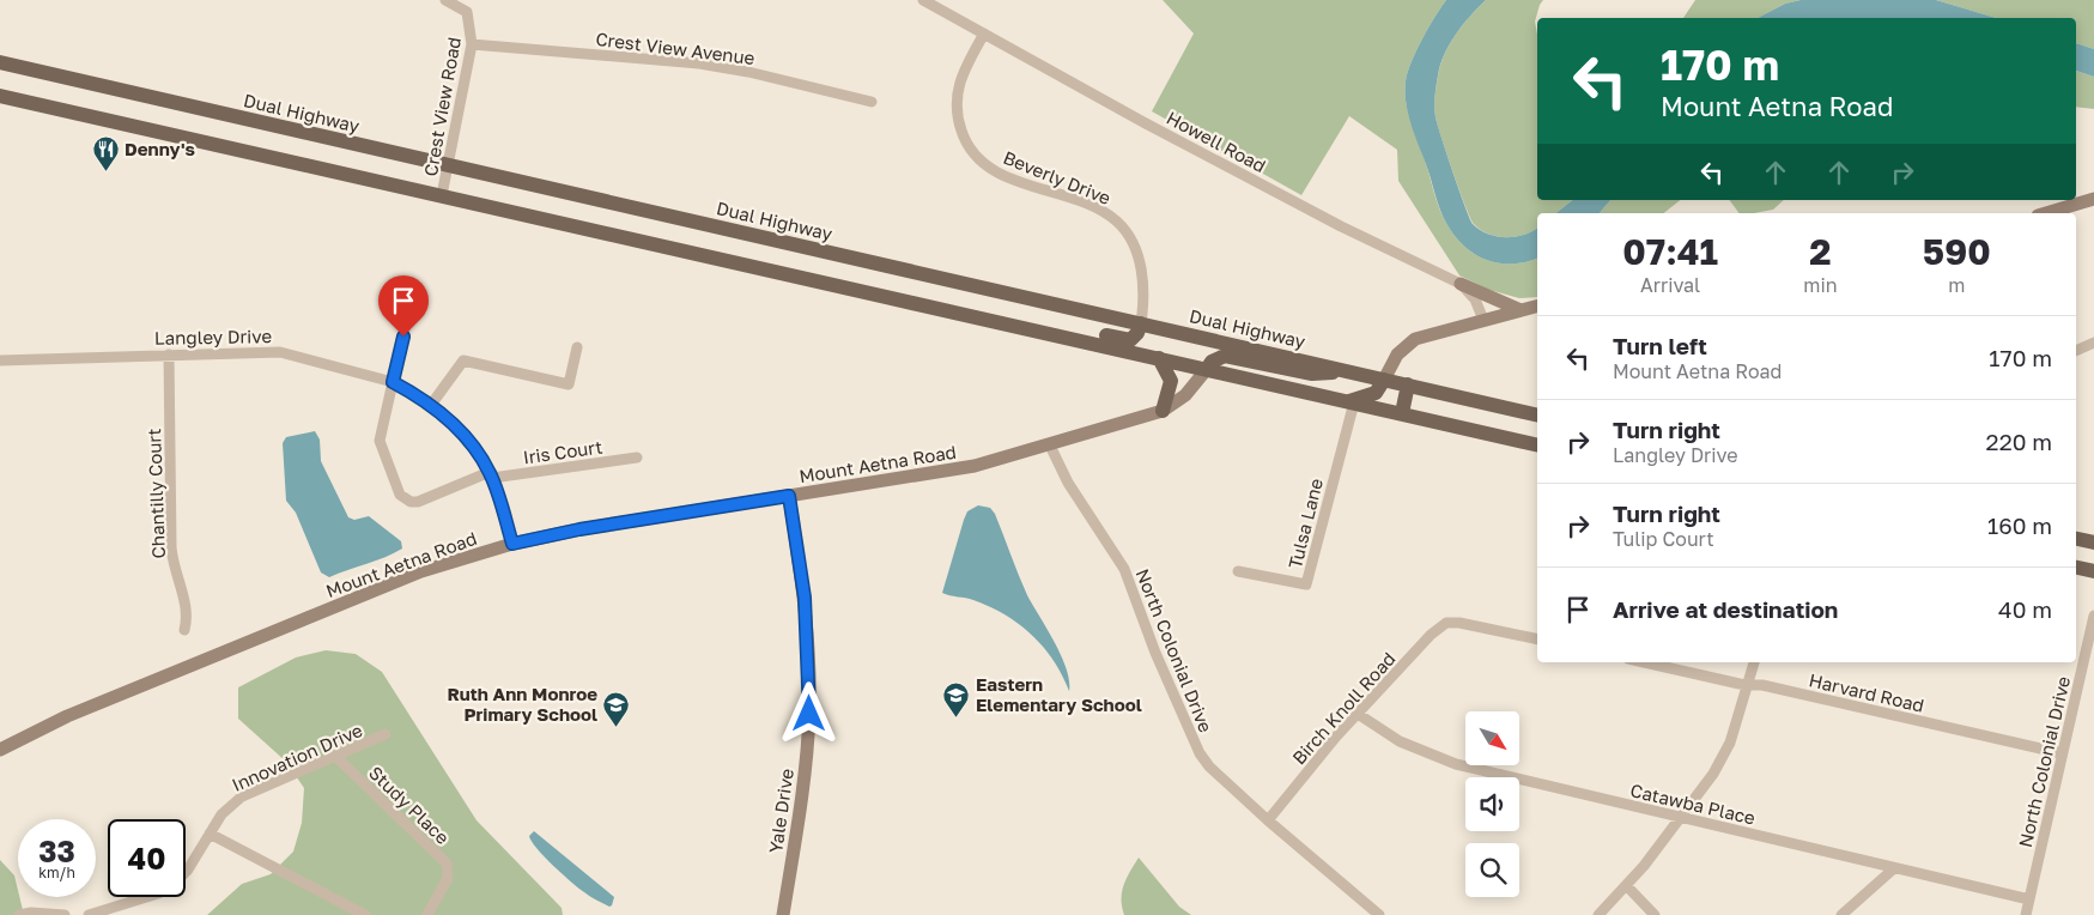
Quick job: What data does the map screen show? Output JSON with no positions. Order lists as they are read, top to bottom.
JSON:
{
  "streets": {
    "main road": ["Dual Highway"],
    "street": [
      "Crest View Avenue",
      "Crest View Road",
      "Howell Road",
      "Beverly Drive",
      "Langley Drive",
      "Iris Court",
      "Mount Aetna Road",
      "Chantilly Court",
      "Tulsa Lane",
      "North Colonial Drive",
      "Harvard Road",
      "Birch Knoll Road",
      "Innovation Drive",
      "Catawba Place",
      "Study Place",
      "Yale Drive"
    ]
  },
  "crossings": [
    ["Crest View Avenue", "Crest View Road"],
    ["Crest View Road", "Dual Highway"],
    ["Dual Highway", "Beverly Drive"],
    ["Howell Road", "Beverly Drive"],
    ["Langley Drive", "Iris Court"],
    ["Langley Drive", "Mount Aetna Road"],
    ["Langley Drive", "Chantilly Court"],
    ["Mount Aetna Road", "North Colonial Drive"],
    ["Mount Aetna Road", "Yale Drive"],
    ["North Colonial Drive", "Harvard Road"],
    ["North Colonial Drive", "Birch Knoll Road"],
    ["North Colonial Drive", "Catawba Place"],
    ["Birch Knoll Road", "Catawba Place"],
    ["Innovation Drive", "Study Place"]
  ],
  "places": {
    "restaurant": ["Denny's"],
    "school or university": ["Eastern Elementary School", "Ruth Ann Monroe Primary School"]
  },
  "north": "bottom right",
  "page": {
    "turn": ["170 m", "Mount Aetna Road"],
    "eta": [
      "07:41",
      "Arrival",
      "2",
      "min",
      "590",
      "m"
    ],
    "list": [
      {
        "name": "Turn left",
        "note": "Mount Aetna Road",
        "value": "170 m"
      },
      {
        "name": "Turn right",
        "note": "Langley Drive",
        "value": "220 m"
      },
      {
        "name": "Turn right",
        "note": "Tulip Court",
        "value": "160 m"
      },
      {
        "name": "Arrive at destination",
        "value": "40 m"
      }
    ],
    "speed": "33 km/h",
    "limit": "40"
  }
}
